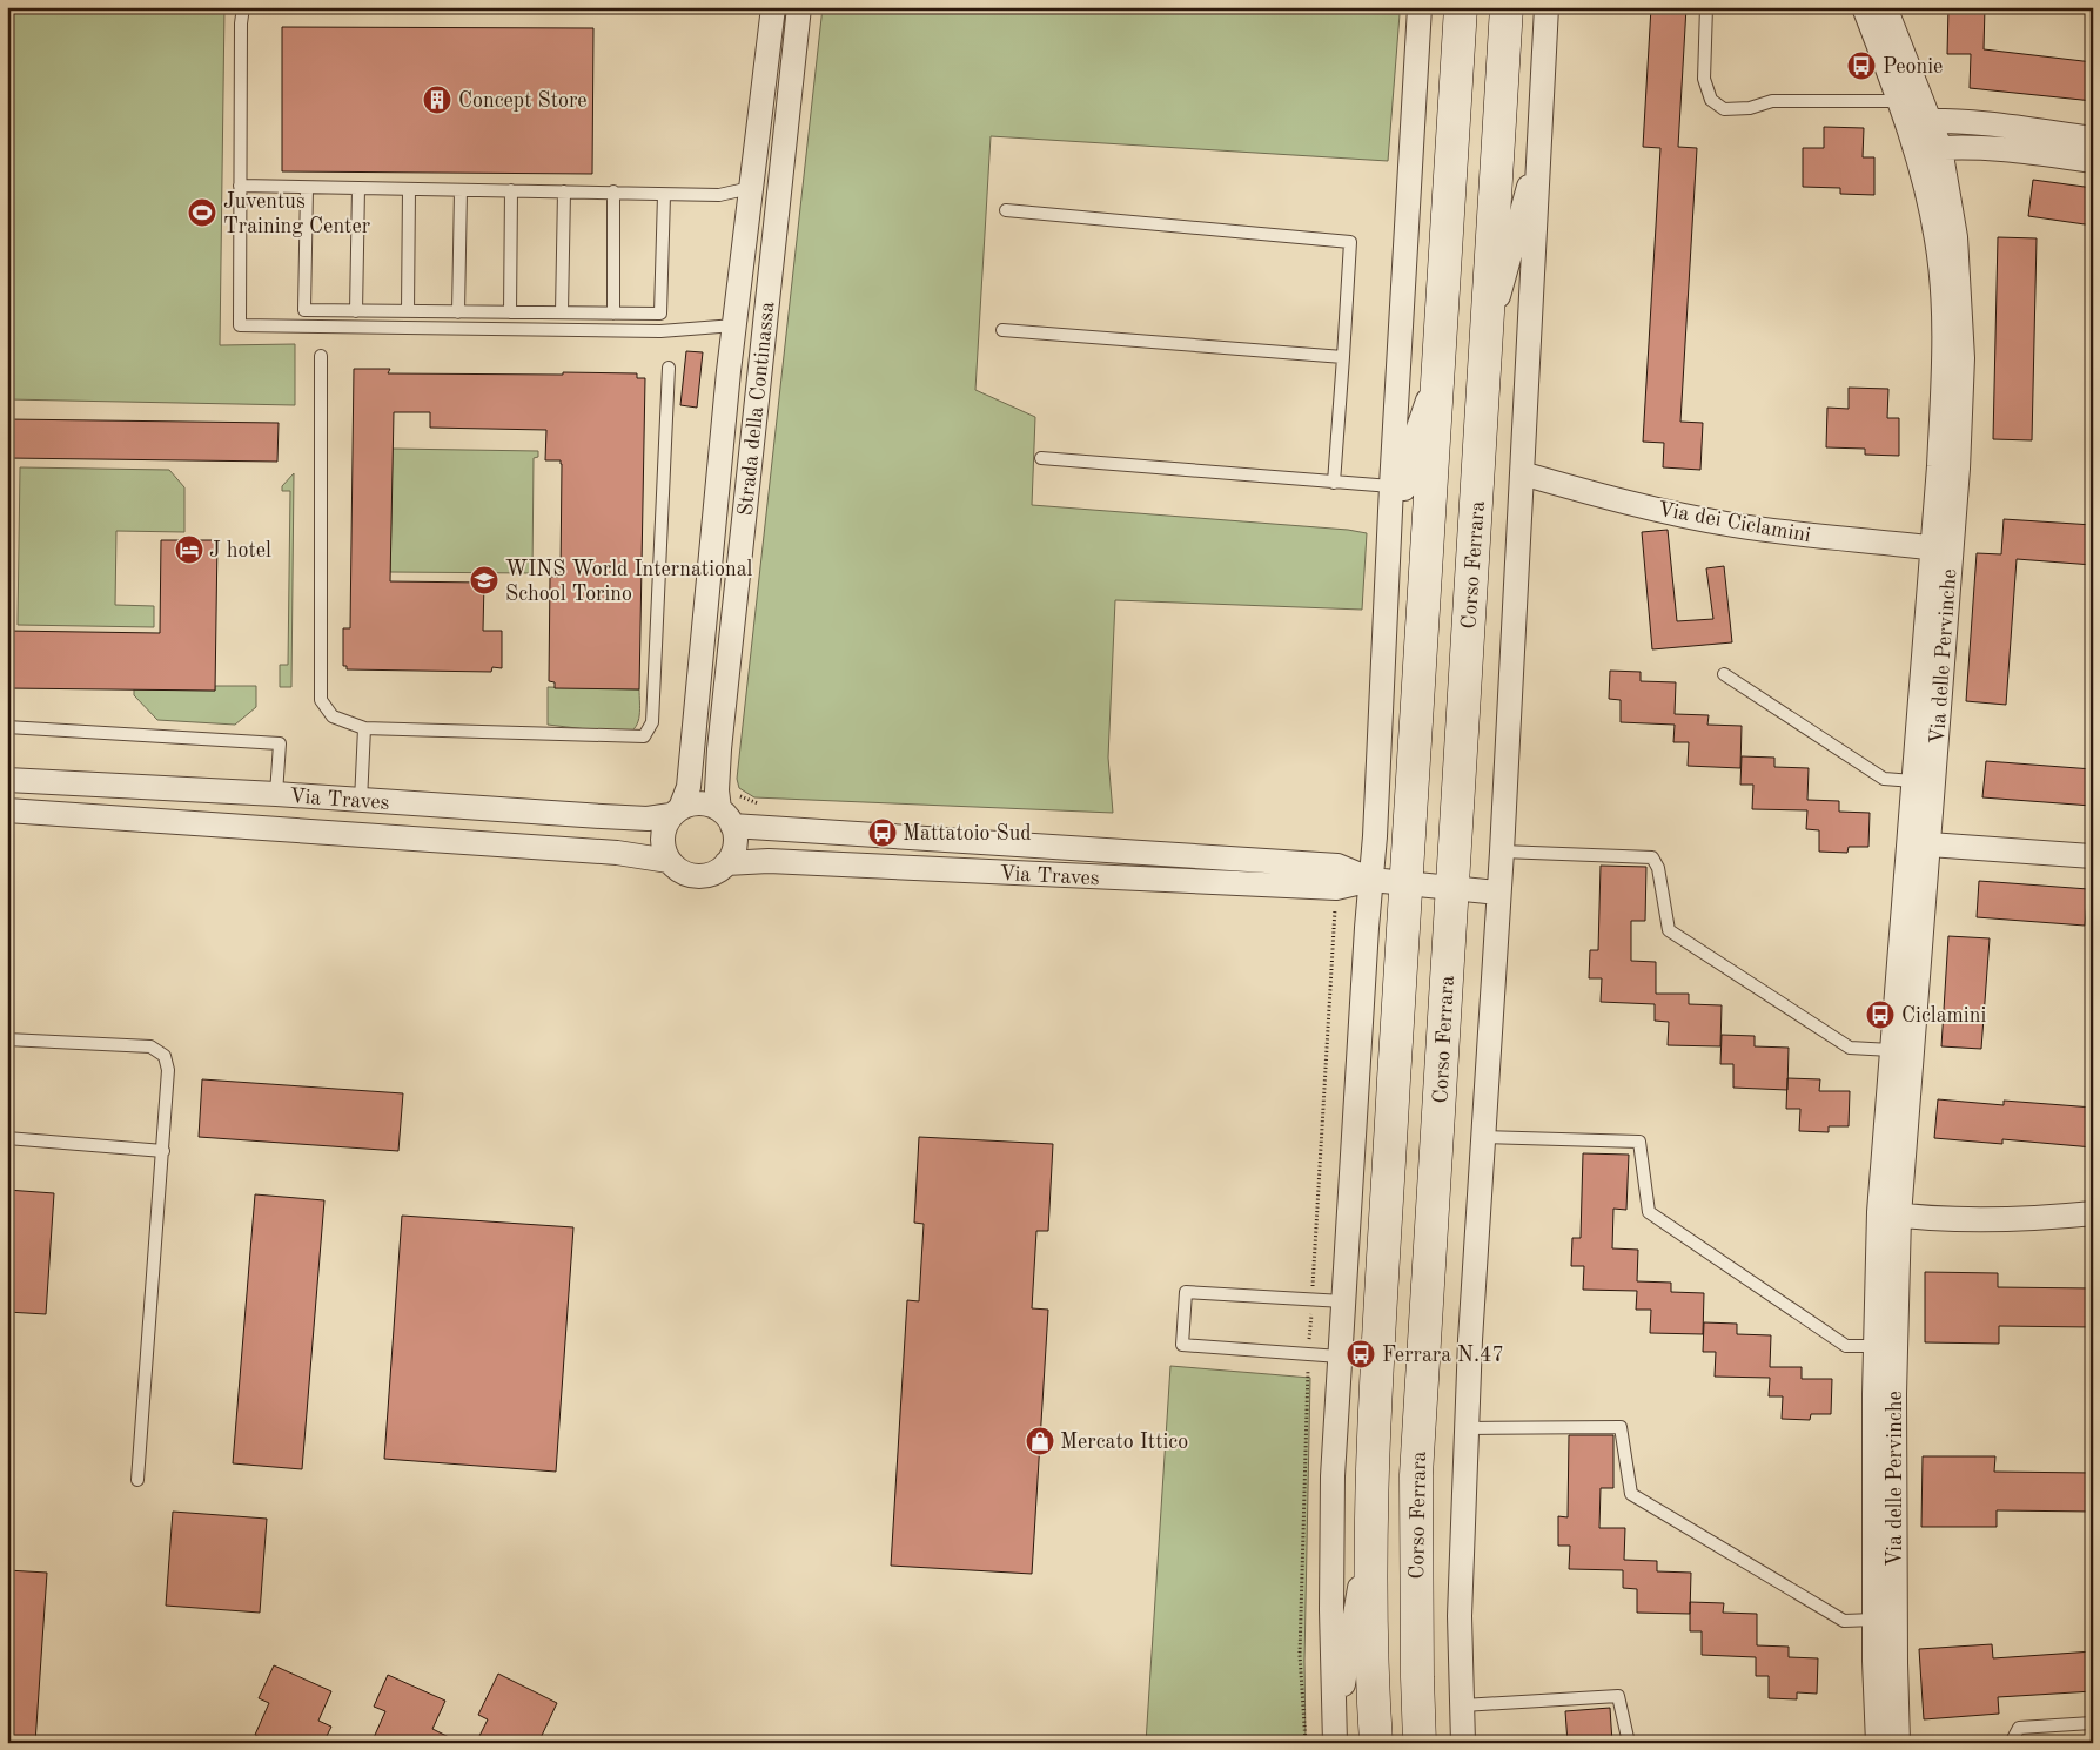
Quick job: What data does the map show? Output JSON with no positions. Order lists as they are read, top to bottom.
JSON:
{
  "streets": {
    "main road": ["Corso Ferrara"],
    "street": [
      "Strada della Continassa",
      "Via dei Ciclamini",
      "Via delle Pervinche",
      "Via Traves"
    ]
  },
  "crossings": [
    ["Strada della Continassa", "Via Traves"],
    ["Via dei Ciclamini", "Corso Ferrara"],
    ["Via dei Ciclamini", "Via delle Pervinche"],
    ["Corso Ferrara", "Via Traves"]
  ],
  "places": {
    "bus stop": [
      "Peonie",
      "Mattatoio Sud",
      "Ciclamini",
      "Ferrara N.47"
    ],
    "building": ["Concept Store"],
    "sports": ["Juventus Training Center"],
    "hotel": ["J hotel"],
    "school or university": ["WINS World International School Torino"],
    "shop": ["Mercato Ittico"]
  }
}
